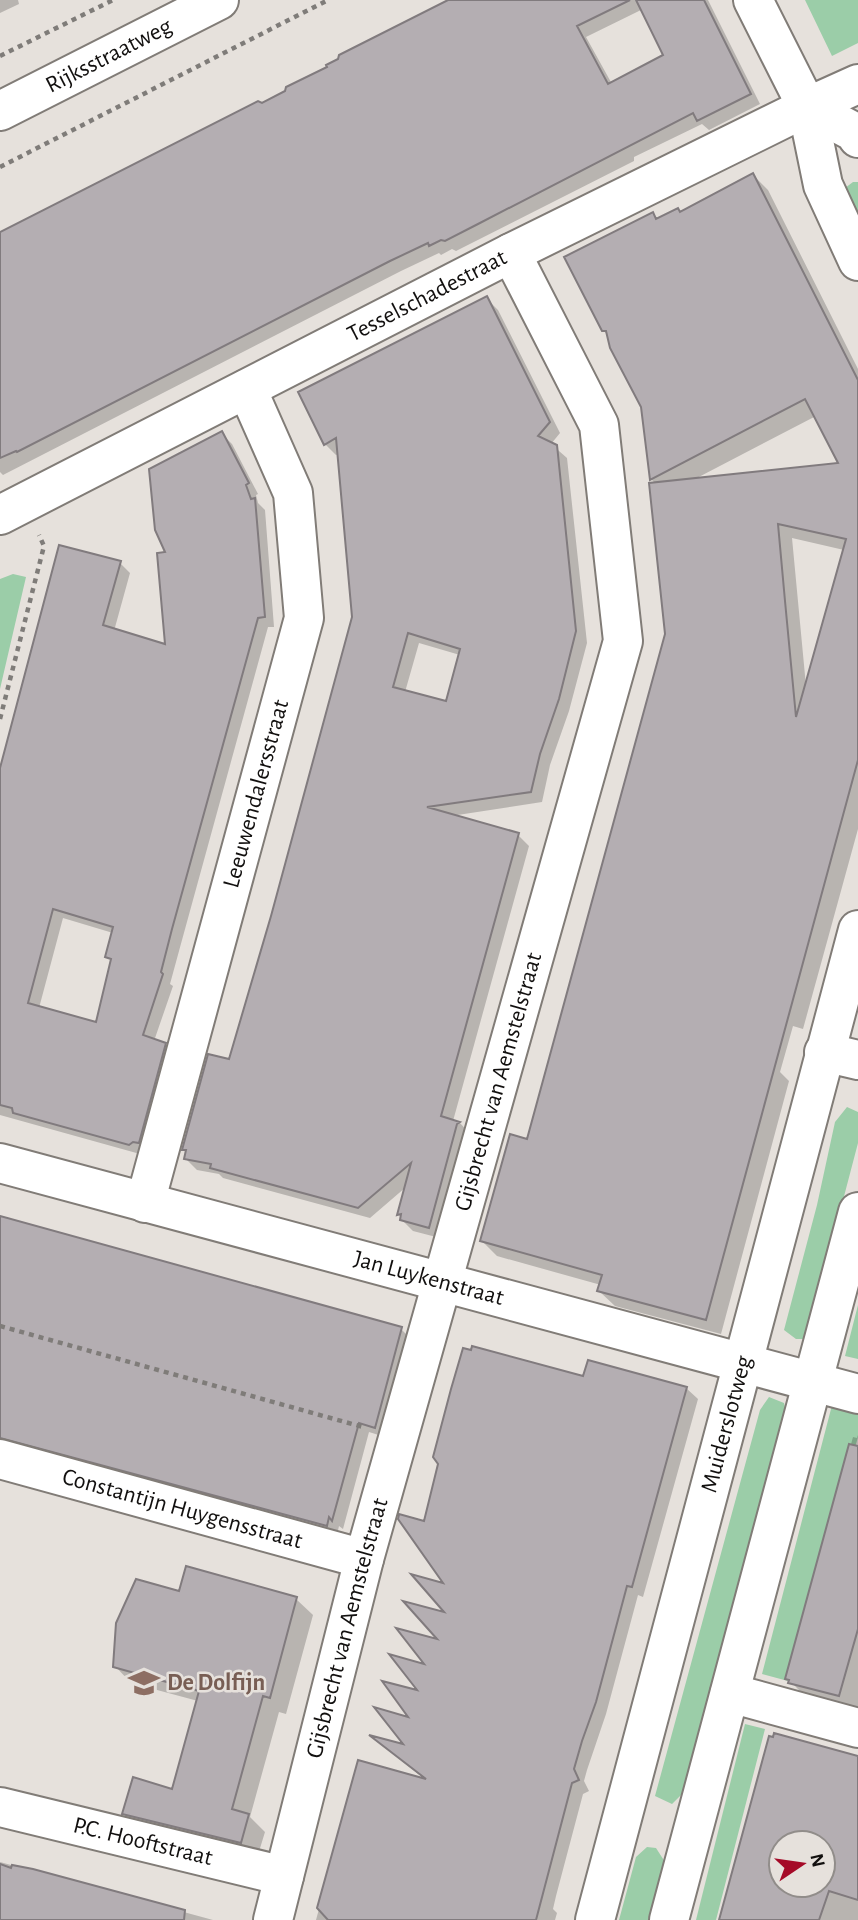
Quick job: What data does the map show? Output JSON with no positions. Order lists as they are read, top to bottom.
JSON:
{
  "streets": {
    "street": [
      "Rijksstraatweg",
      "Tesselschadestraat",
      "Leeuwendalersstraat",
      "Gijsbrecht van Aemstelstraat",
      "Jan Luykenstraat",
      "Muiderslotweg",
      "Constantijn Huygensstraat",
      "P.C. Hooftstraat"
    ]
  },
  "crossings": [
    ["Tesselschadestraat", "Leeuwendalersstraat"],
    ["Tesselschadestraat", "Gijsbrecht van Aemstelstraat"],
    ["Leeuwendalersstraat", "Jan Luykenstraat"],
    ["Gijsbrecht van Aemstelstraat", "Jan Luykenstraat"],
    ["Gijsbrecht van Aemstelstraat", "Constantijn Huygensstraat"],
    ["Gijsbrecht van Aemstelstraat", "P.C. Hooftstraat"],
    ["Jan Luykenstraat", "Muiderslotweg"]
  ],
  "places": {
    "school or university": ["De Dolfijn"]
  },
  "north": "right"
}
